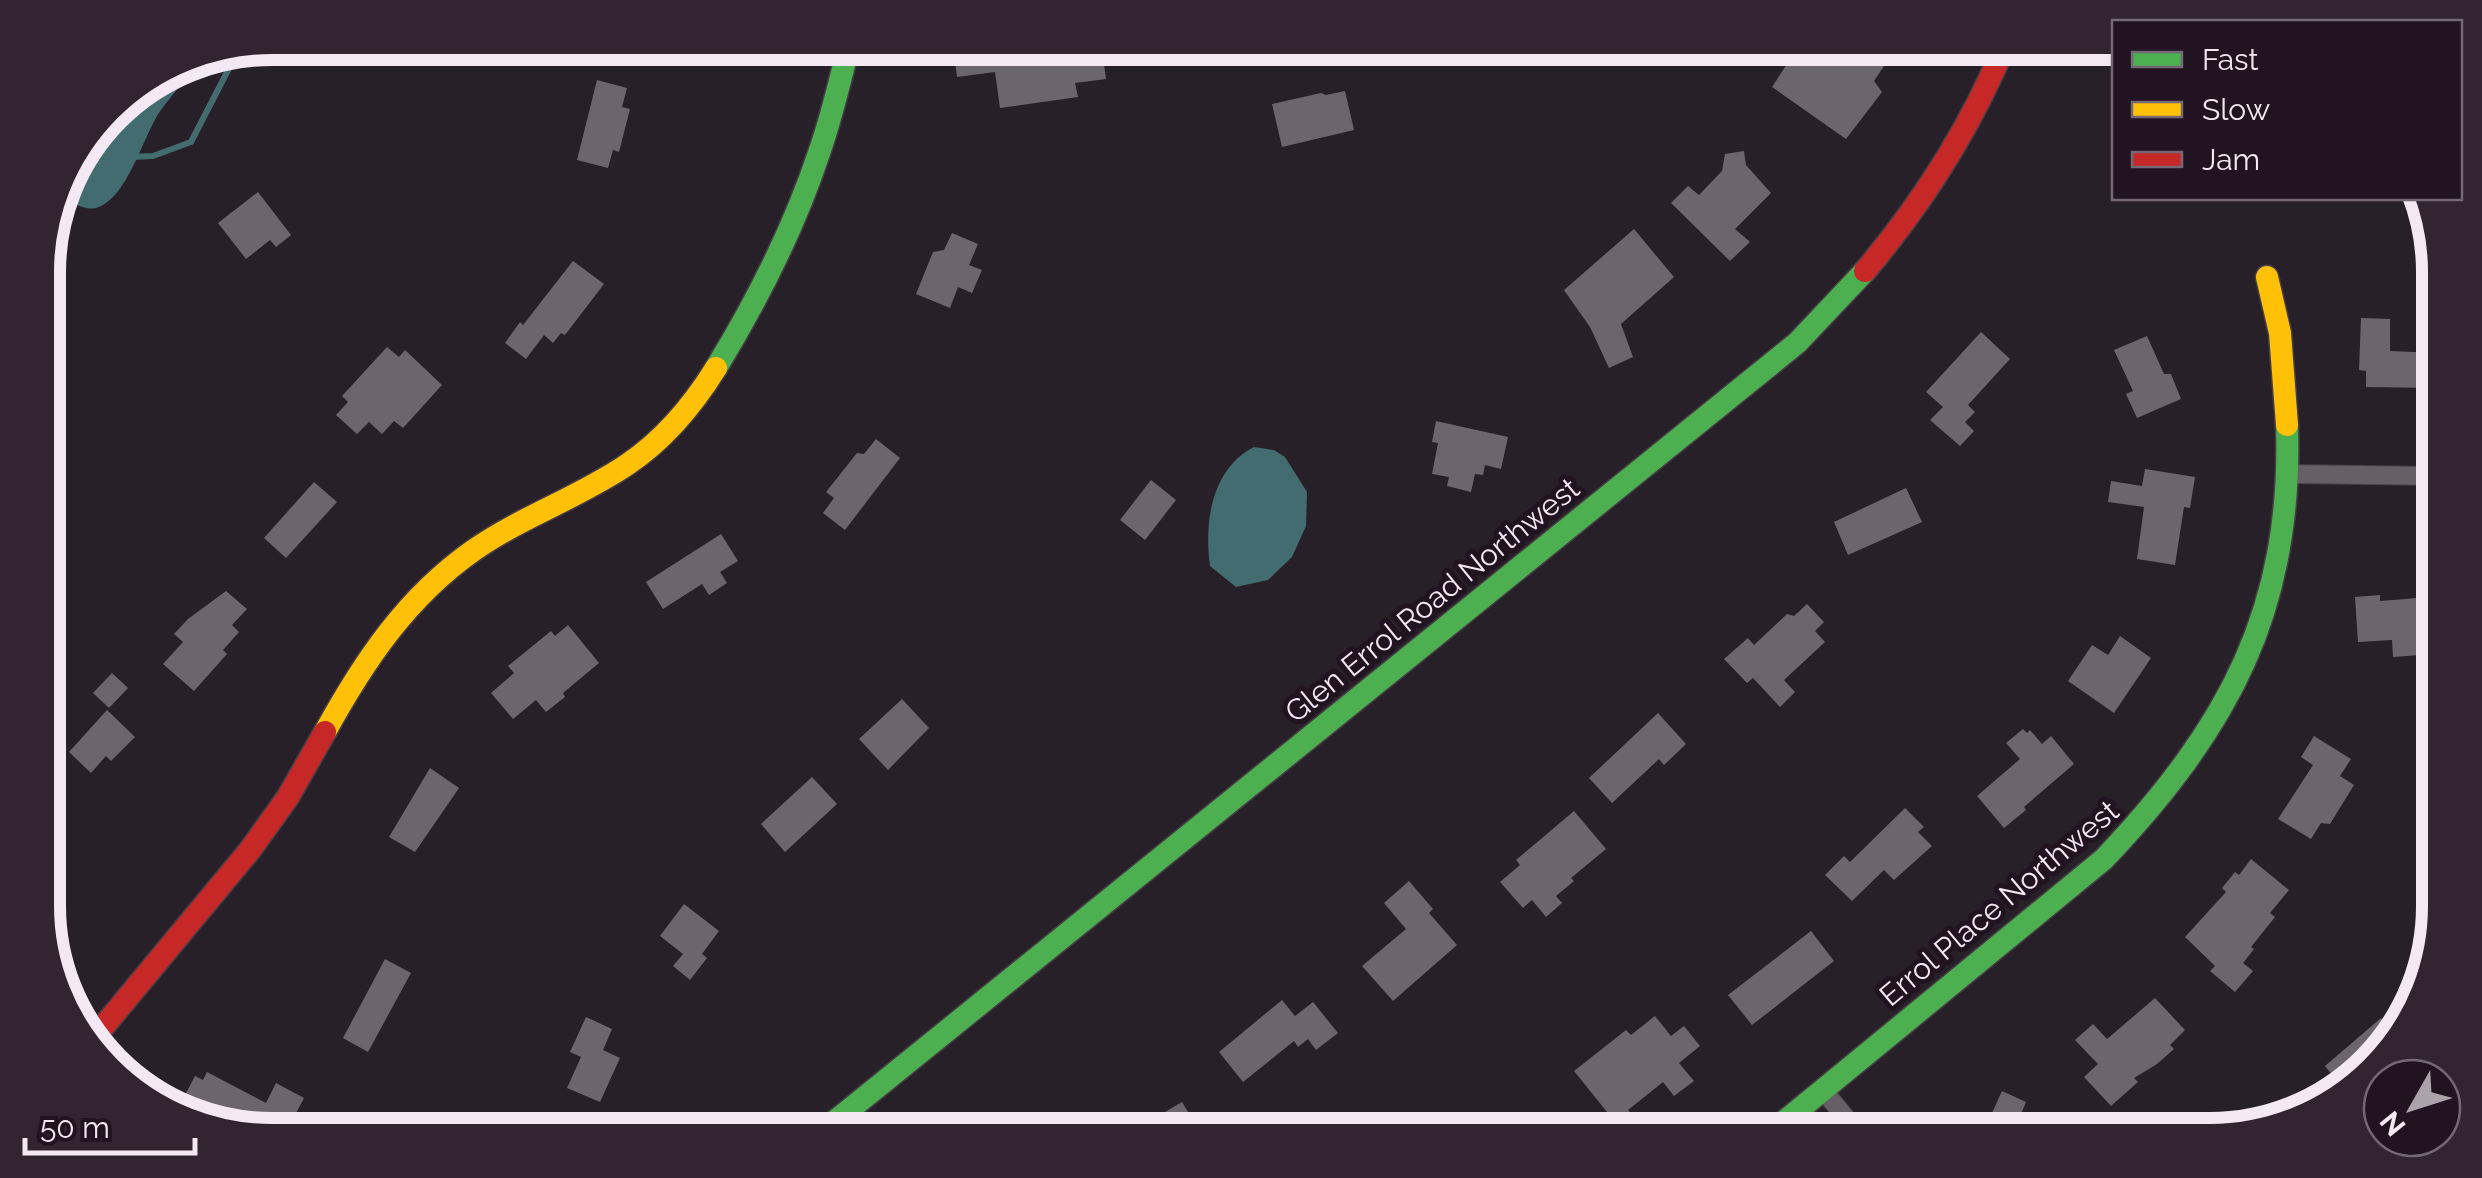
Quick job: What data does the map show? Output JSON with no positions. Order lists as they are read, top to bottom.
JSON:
{
  "streets": {
    "street": ["Glen Errol Road Northwest", "Errol Place Northwest"]
  },
  "legend": ["Fast", "Slow", "Jam"],
  "scale_bar": "50 m",
  "north": "bottom left"
}
